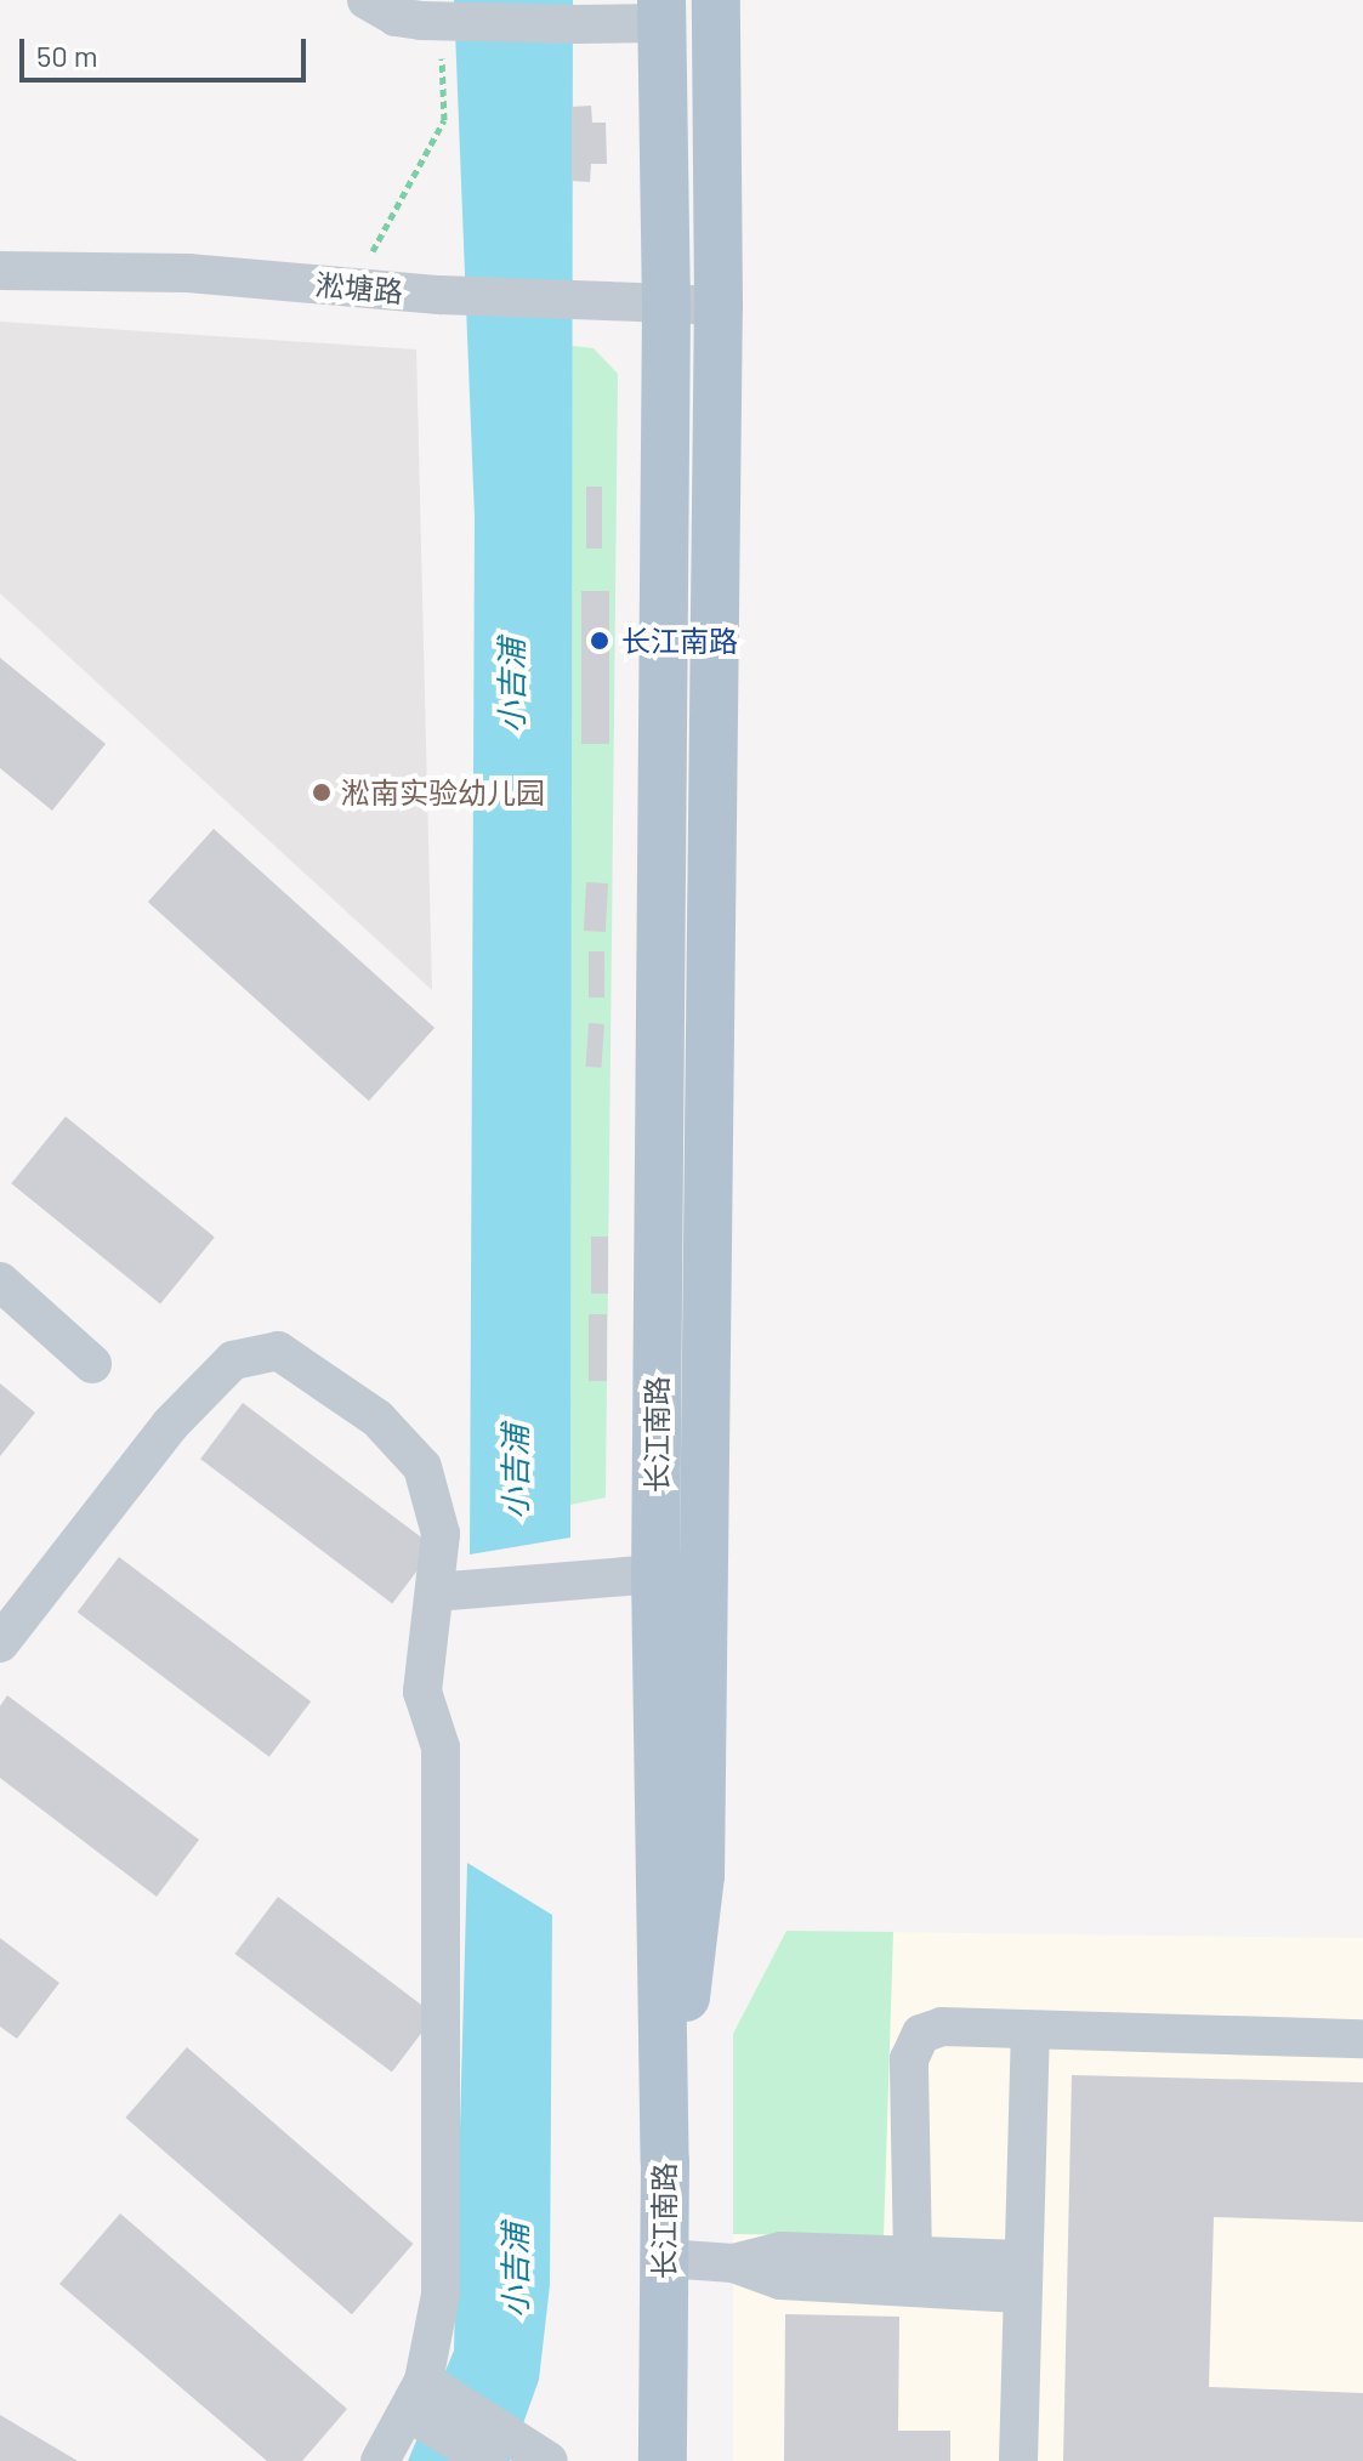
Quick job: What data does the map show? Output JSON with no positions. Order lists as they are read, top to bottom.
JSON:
{
  "streets": {
    "main road": ["长江南路"],
    "street": ["淞塘路"]
  },
  "crossings": [
    ["淞塘路", "长江南路"]
  ],
  "water": ["小吉浦"],
  "places": ["长江南路", "淞南实验幼儿园"],
  "scale_bar": "50 m"
}
